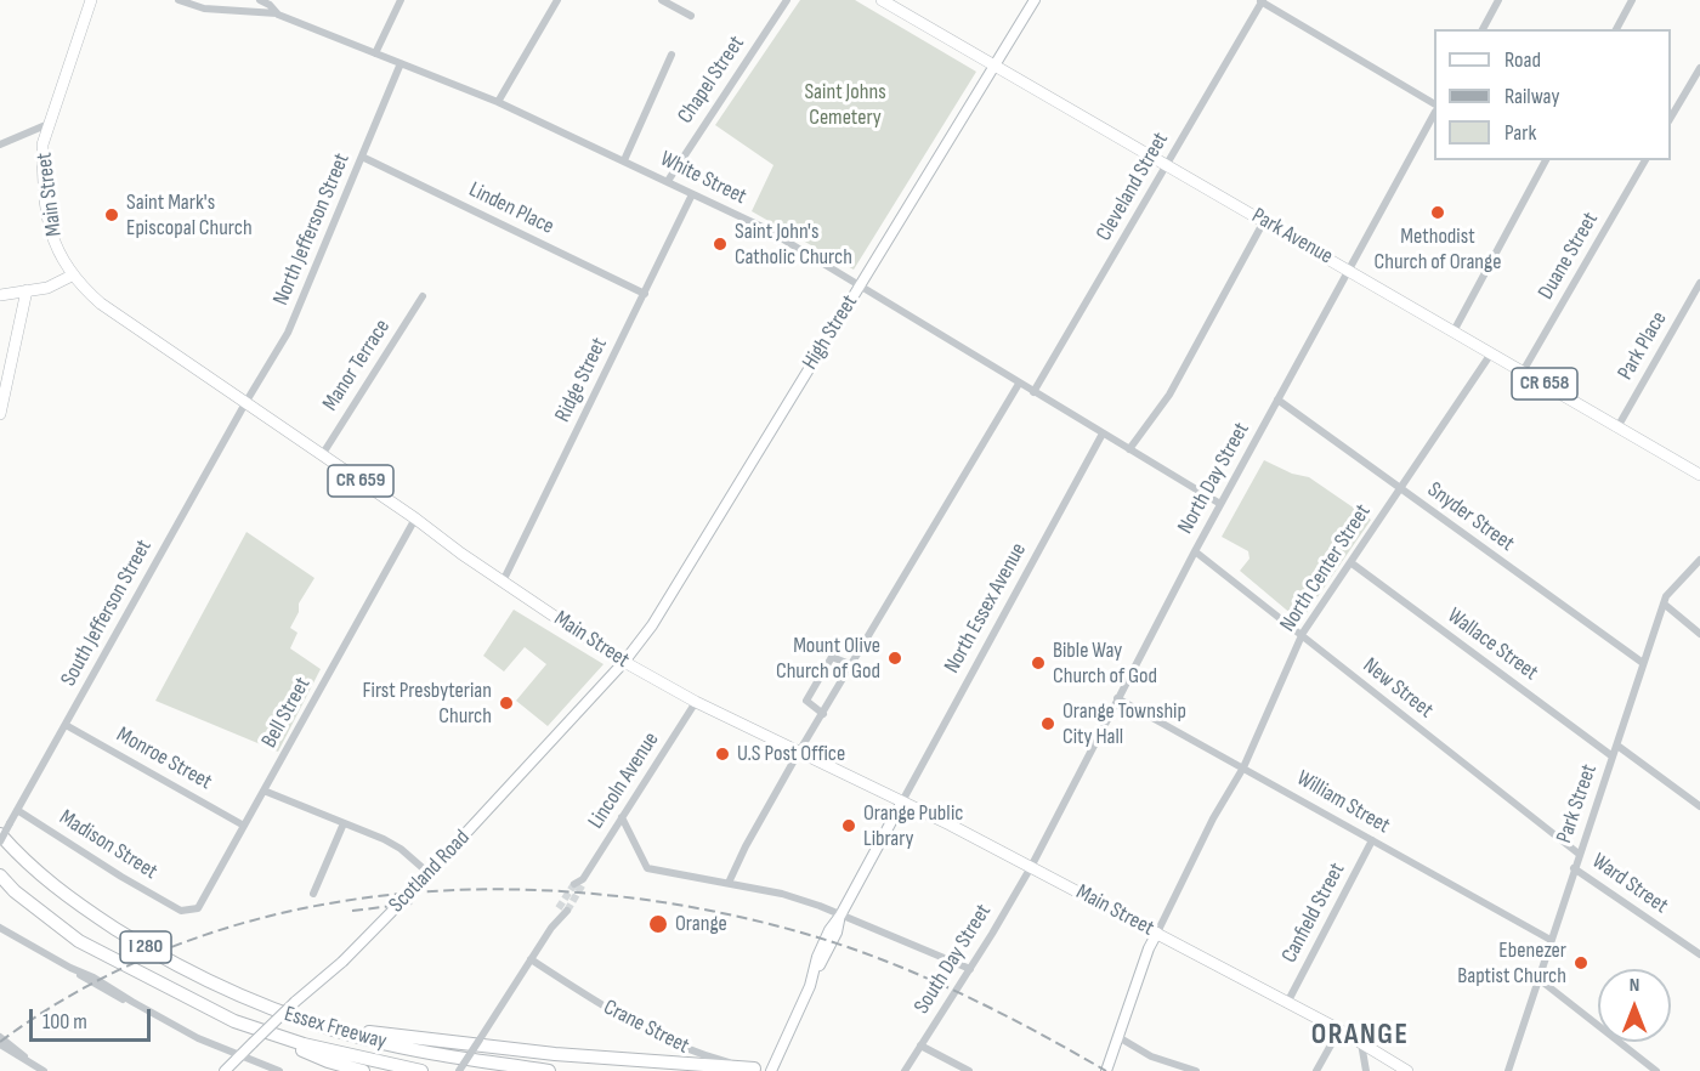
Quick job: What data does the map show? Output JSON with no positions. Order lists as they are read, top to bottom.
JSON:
{
  "streets": {
    "highway": ["I 280", "Essex Freeway"],
    "main road": [
      "Main Street",
      "Park Avenue",
      "High Street",
      "CR 658",
      "CR 659",
      "Scotland Road",
      "Crane Street"
    ],
    "street": [
      "Chapel Street",
      "White Street",
      "Cleveland Street",
      "Linden Place",
      "North Jefferson Street",
      "Duane Street",
      "Park Place",
      "Manor Terrace",
      "Ridge Street",
      "North Day Street",
      "Snyder Street",
      "North Center Street",
      "North Essex Avenue",
      "South Jefferson Street",
      "Wallace Street",
      "New Street",
      "Bell Street",
      "Monroe Street",
      "Lincoln Avenue",
      "William Street",
      "Park Street",
      "Madison Street",
      "Ward Street",
      "Canfield Street",
      "South Day Street"
    ]
  },
  "crossings": [
    ["Chapel Street", "White Street"],
    ["White Street", "Cleveland Street"],
    ["White Street", "North Jefferson Street"],
    ["White Street", "High Street"],
    ["White Street", "Ridge Street"],
    ["White Street", "North Day Street"],
    ["White Street", "North Essex Avenue"],
    ["Cleveland Street", "Park Avenue"],
    ["Main Street", "North Jefferson Street"],
    ["Main Street", "High Street"],
    ["Main Street", "Manor Terrace"],
    ["Main Street", "Ridge Street"],
    ["Main Street", "North Day Street"],
    ["Main Street", "North Center Street"],
    ["Main Street", "North Essex Avenue"],
    ["Main Street", "South Jefferson Street"],
    ["Main Street", "Bell Street"],
    ["Main Street", "Lincoln Avenue"],
    ["Main Street", "Scotland Road"],
    ["Main Street", "Canfield Street"],
    ["Main Street", "South Day Street"],
    ["Linden Place", "North Jefferson Street"],
    ["Linden Place", "Ridge Street"],
    ["North Jefferson Street", "South Jefferson Street"],
    ["Park Avenue", "Duane Street"],
    ["Park Avenue", "High Street"],
    ["Park Avenue", "Park Place"],
    ["Park Avenue", "North Day Street"],
    ["Park Avenue", "North Center Street"],
    ["High Street", "Scotland Road"],
    ["North Day Street", "Snyder Street"],
    ["North Day Street", "New Street"],
    ["North Day Street", "William Street"],
    ["North Day Street", "South Day Street"],
    ["Snyder Street", "North Center Street"],
    ["Snyder Street", "Park Street"],
    ["North Center Street", "Wallace Street"],
    ["North Center Street", "New Street"],
    ["North Center Street", "William Street"],
    ["South Jefferson Street", "Monroe Street"],
    ["South Jefferson Street", "Madison Street"],
    ["Wallace Street", "Park Street"],
    ["New Street", "Park Street"],
    ["Bell Street", "Monroe Street"],
    ["Bell Street", "Madison Street"],
    ["William Street", "Park Street"],
    ["William Street", "Canfield Street"],
    ["Park Street", "Ward Street"]
  ],
  "districts": ["ORANGE"],
  "parks": ["Saint Johns Cemetery"],
  "places": [
    "Methodist Church of Orange",
    "Saint Mark's Episcopal Church",
    "Saint John's Catholic Church",
    "Mount Olive Church of God",
    "Bible Way Church of God",
    "First Presbyterian Church",
    "Orange Township City Hall",
    "U.S Post Office",
    "Orange Public Library",
    "Orange",
    "Ebenezer Baptist Church"
  ],
  "legend": ["Road", "Railway", "Park"],
  "scale_bar": "100 m",
  "north": "top"
}
